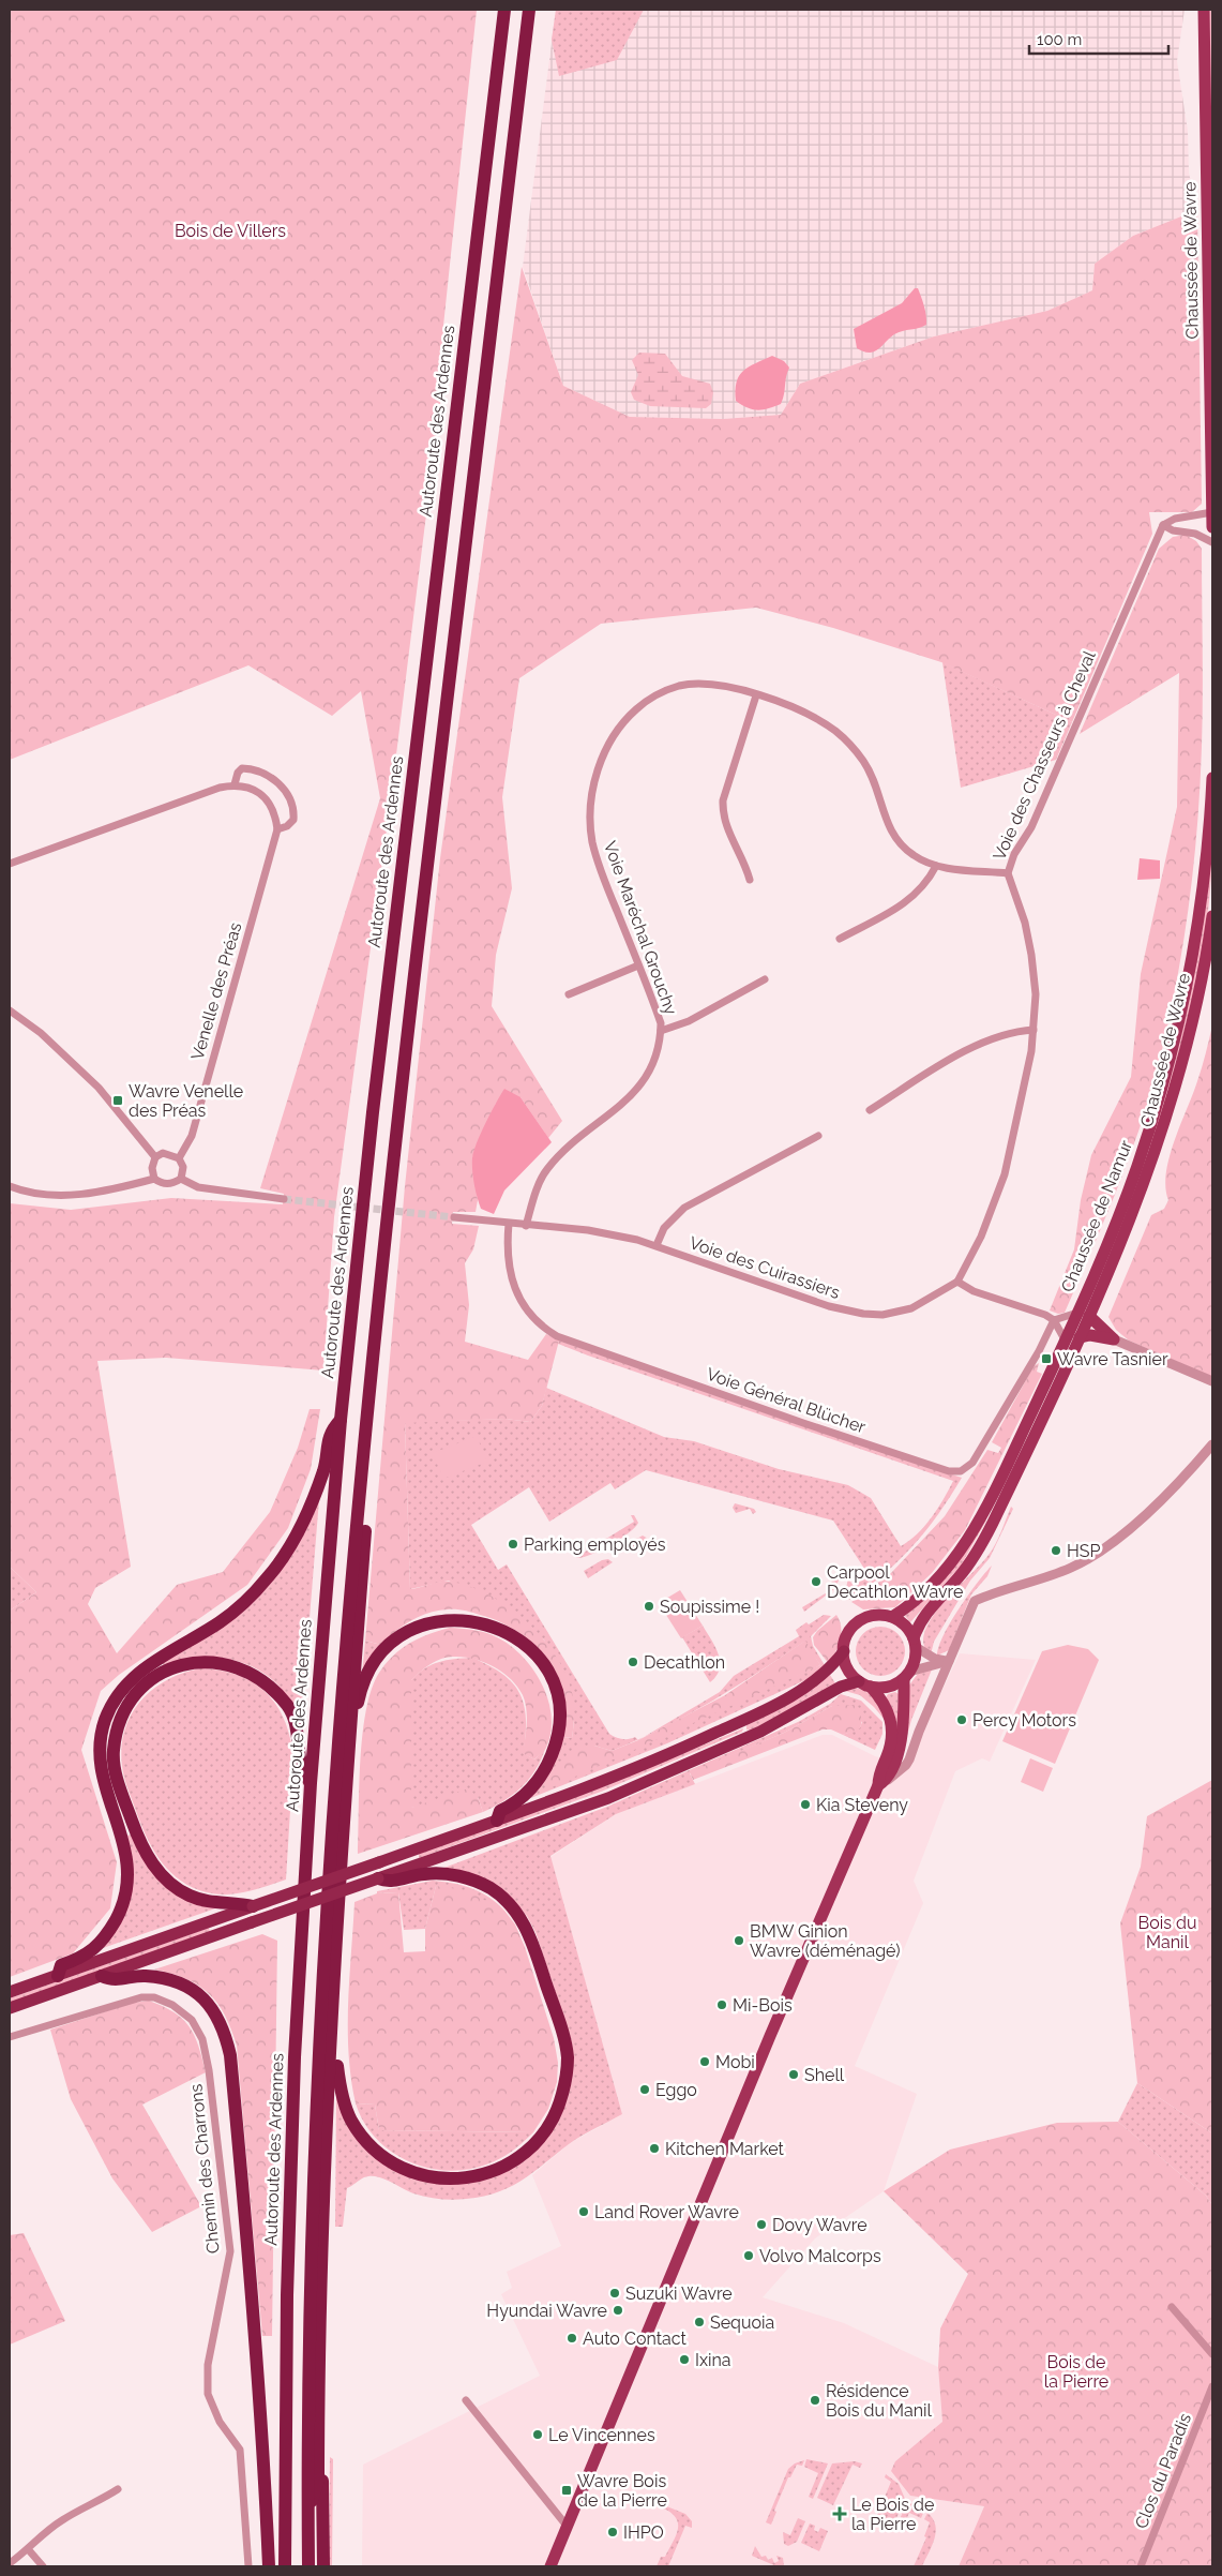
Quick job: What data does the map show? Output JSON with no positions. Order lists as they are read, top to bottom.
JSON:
{
  "streets": {
    "highway": ["Autoroute des Ardennes"],
    "main road": ["Chaussée de Wavre", "Chaussée de Namur"],
    "street": [
      "Voie des Chasseurs à Cheval",
      "Voie Maréchal Grouchy",
      "Venelle des Préas",
      "Voie des Cuirassiers",
      "Voie Général Blücher",
      "Chemin des Charrons",
      "Clos du Paradis"
    ]
  },
  "crossings": [
    ["Chaussée de Wavre", "Chaussée de Namur"],
    ["Voie des Chasseurs à Cheval", "Voie Maréchal Grouchy"],
    ["Voie des Chasseurs à Cheval", "Voie des Cuirassiers"],
    ["Voie Maréchal Grouchy", "Voie des Cuirassiers"],
    ["Voie des Cuirassiers", "Voie Général Blücher"]
  ],
  "parks": ["Bois de Villers", "Bois du Manil", "Bois de la Pierre"],
  "places": {
    "transit": ["Wavre Venelle des Préas", "Wavre Tasnier", "Wavre Bois de la Pierre"],
    "other": [
      "Parking employés",
      "HSP",
      "Carpool Decathlon Wavre",
      "Soupissime !",
      "Decathlon",
      "Percy Motors",
      "Kia Steveny",
      "BMW Ginion Wavre (déménagé)",
      "Mi-Bois",
      "Mobi",
      "Shell",
      "Eggo",
      "Kitchen Market",
      "Land Rover Wavre",
      "Dovy Wavre",
      "Volvo Malcorps",
      "Suzuki Wavre",
      "Hyundai Wavre",
      "Sequoia",
      "Auto Contact",
      "Ixina",
      "Résidence Bois du Manil",
      "Le Vincennes",
      "IHPO"
    ],
    "health": ["Le Bois de la Pierre"]
  },
  "scale_bar": "100 m"
}
